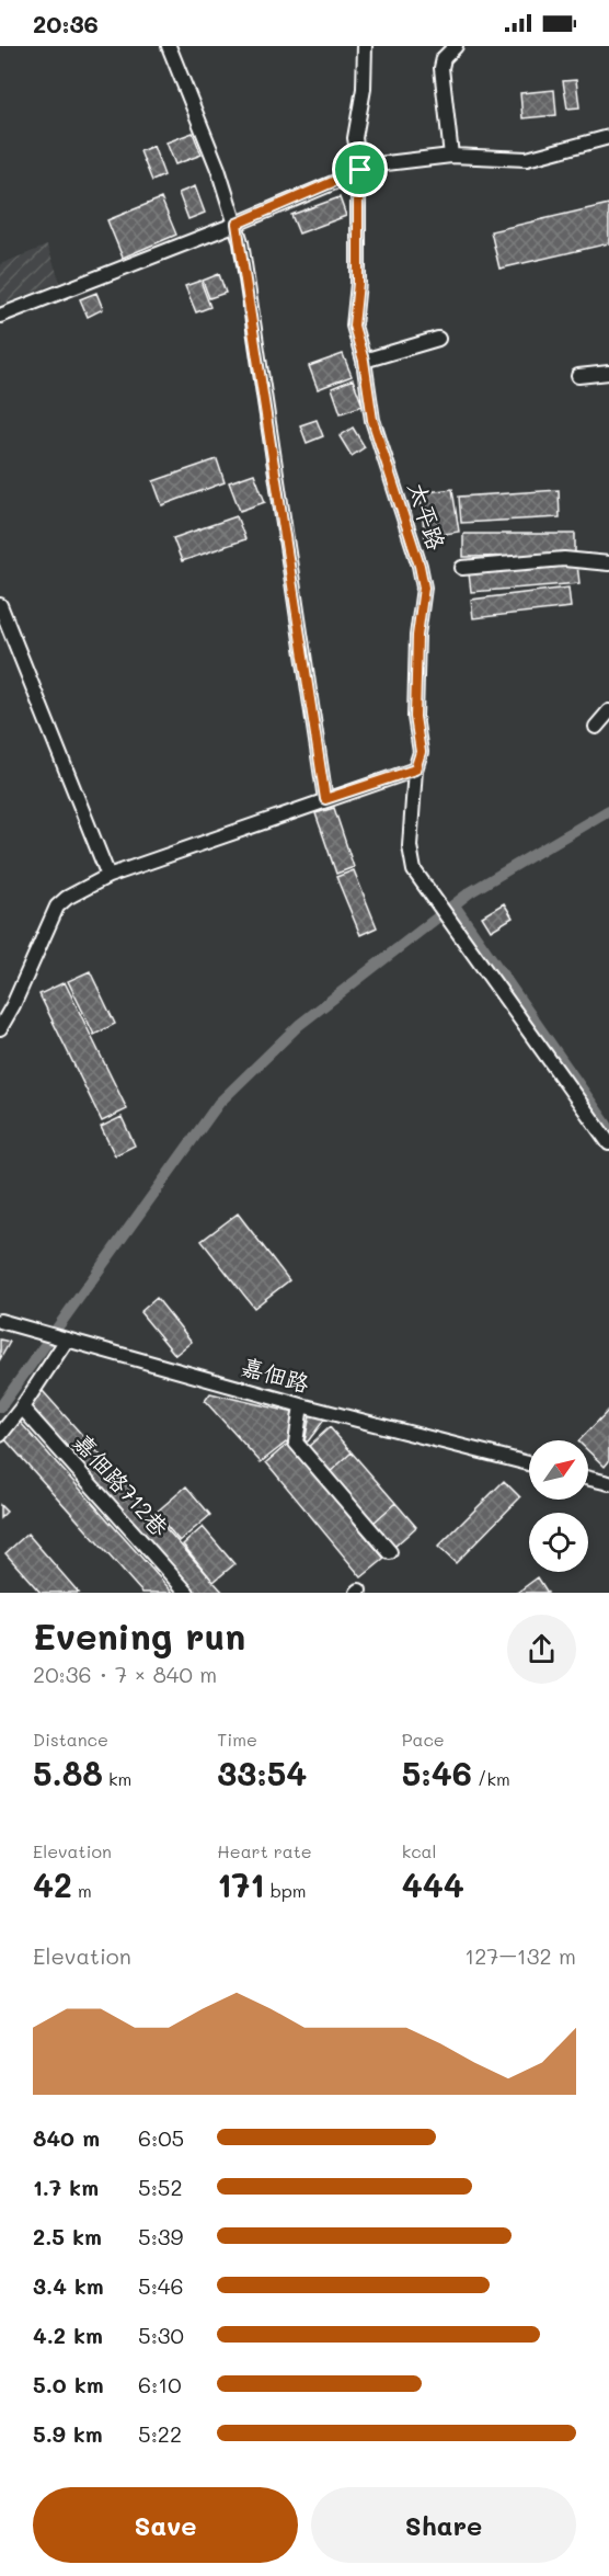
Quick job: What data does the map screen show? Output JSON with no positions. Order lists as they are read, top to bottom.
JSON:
{
  "streets": {
    "street": ["太平路", "嘉佃路", "嘉佃路712巷"]
  },
  "north": "top right",
  "page": {
    "status": "20:36",
    "heading": ["Evening run", "20:36 · 7 × 840 m"],
    "stats": [
      ["Distance", "5.88 km"],
      ["Time", "33:54"],
      ["Pace", "5:46 /km"],
      ["Elevation", "42 m"],
      ["Heart rate", "171 bpm"],
      ["kcal", "444"]
    ],
    "chart": ["Elevation", "127–132 m"],
    "list": [
      {
        "name": "840 m",
        "note": "6:05"
      },
      {
        "name": "1.7 km",
        "note": "5:52"
      },
      {
        "name": "2.5 km",
        "note": "5:39"
      },
      {
        "name": "3.4 km",
        "note": "5:46"
      },
      {
        "name": "4.2 km",
        "note": "5:30"
      },
      {
        "name": "5.0 km",
        "note": "6:10"
      },
      {
        "name": "5.9 km",
        "note": "5:22"
      }
    ],
    "buttons": ["Save", "Share"]
  }
}
